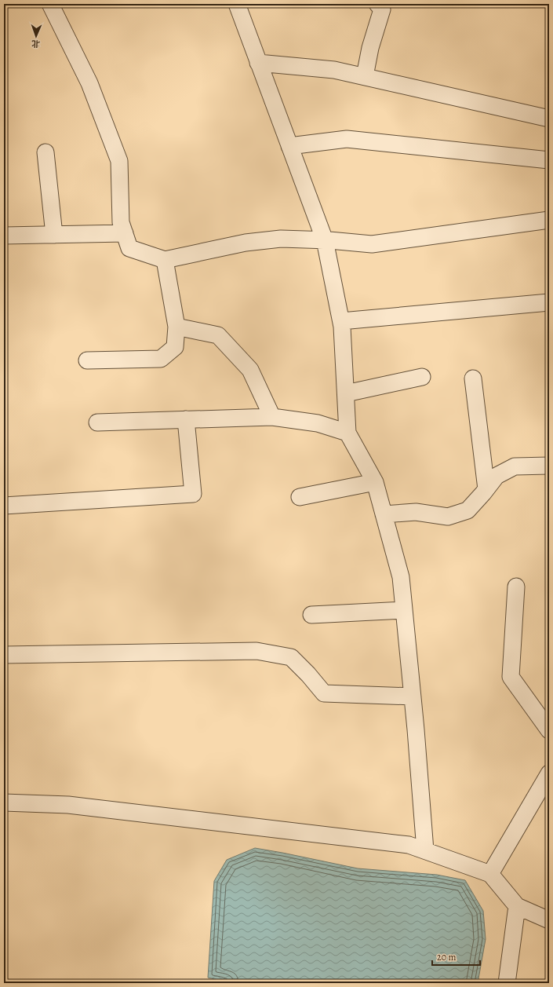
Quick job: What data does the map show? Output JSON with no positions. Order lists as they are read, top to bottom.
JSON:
{
  "scale_bar": "20 m",
  "north": "bottom"
}
